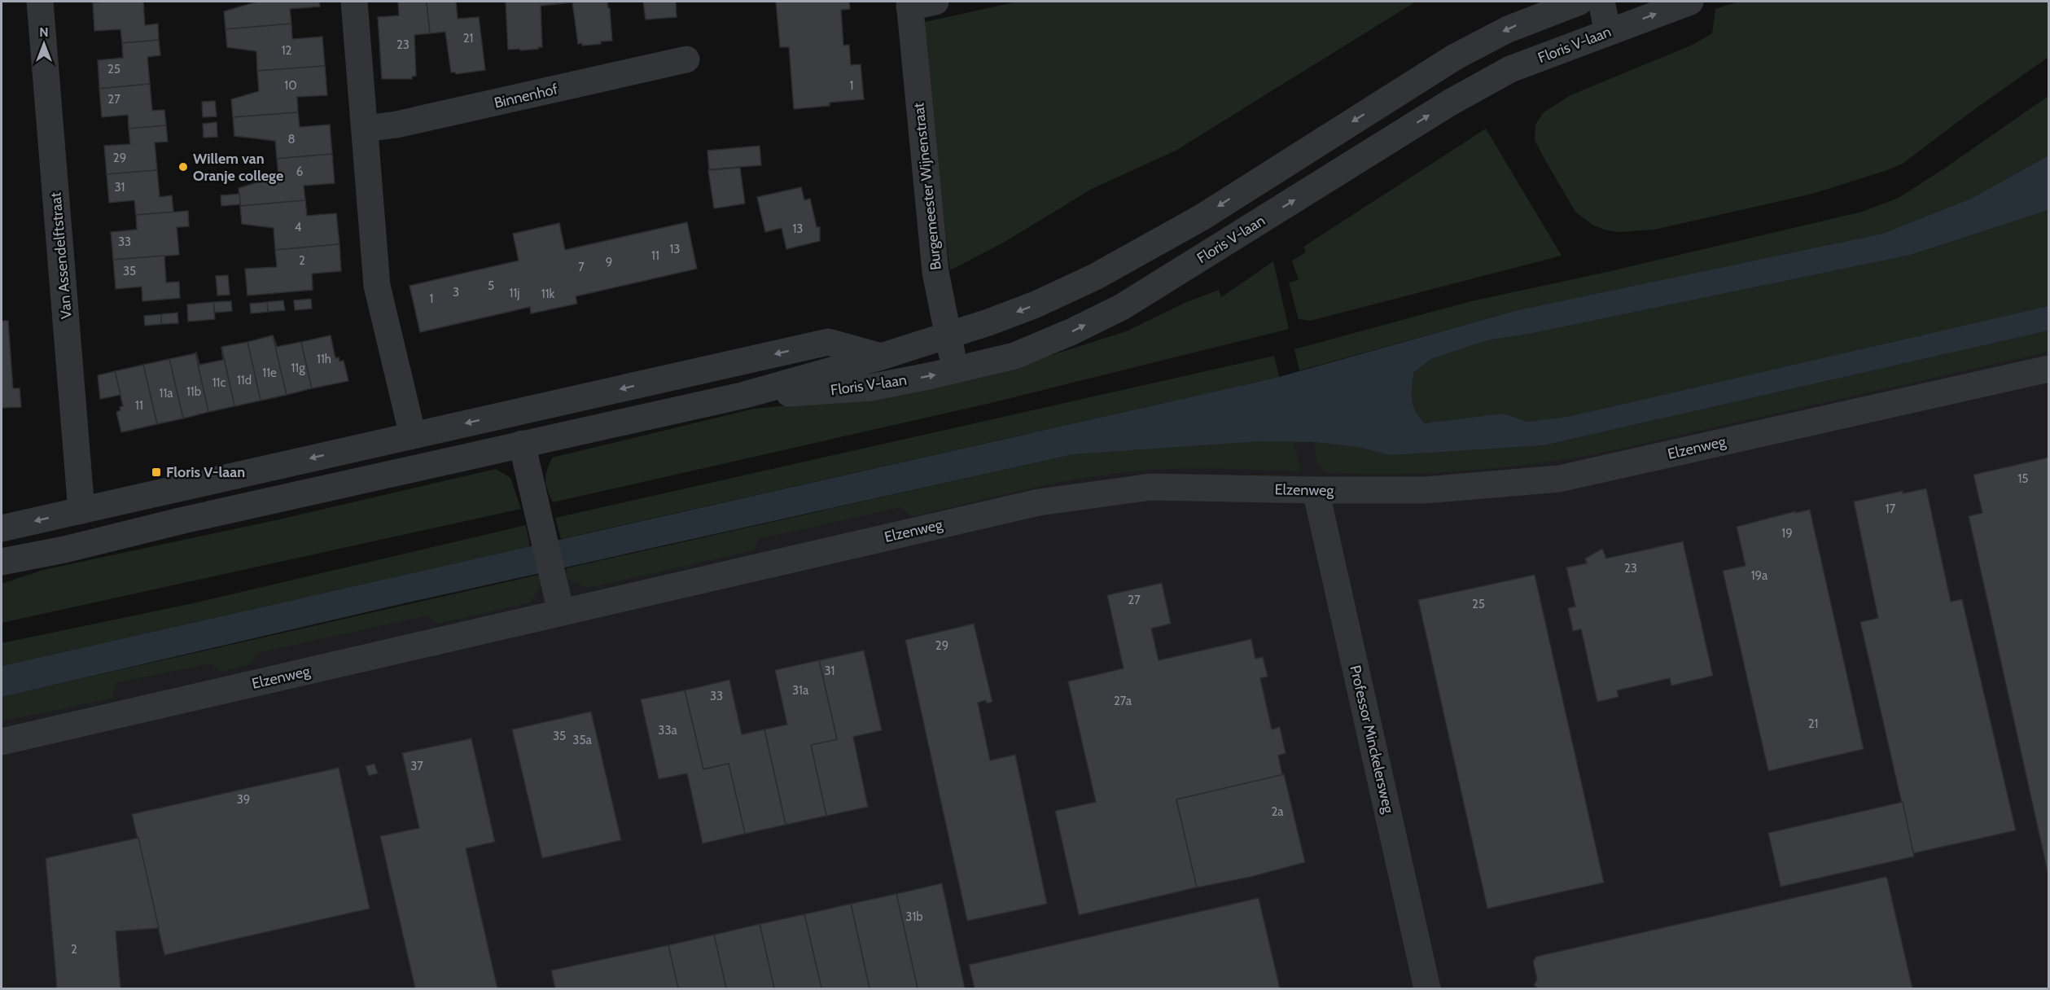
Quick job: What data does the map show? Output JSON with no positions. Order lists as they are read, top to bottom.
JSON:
{
  "streets": {
    "street": [
      "Floris V-laan",
      "Binnenhof",
      "Burgemeester Wijnenstraat",
      "Van Assendelftstraat",
      "Elzenweg",
      "Professor Minckelersweg"
    ]
  },
  "crossings": [
    ["Floris V-laan", "Burgemeester Wijnenstraat"],
    ["Floris V-laan", "Van Assendelftstraat"],
    ["Elzenweg", "Professor Minckelersweg"]
  ],
  "places": {
    "other": ["Willem van Oranje college"],
    "transit": ["Floris V-laan"]
  },
  "house_numbers": [
    "21",
    "23",
    "12",
    "25",
    "10",
    "1",
    "27",
    "8",
    "29",
    "6",
    "31",
    "4",
    "13",
    "33",
    "13",
    "11",
    "2",
    "9",
    "7",
    "35",
    "5",
    "3",
    "11j",
    "11k",
    "1",
    "11h",
    "11g",
    "11e",
    "11d",
    "11c",
    "11b",
    "11a",
    "11",
    "15",
    "17",
    "19",
    "23",
    "19a",
    "27",
    "25",
    "29",
    "31",
    "31a",
    "33",
    "27a",
    "21",
    "33a",
    "35",
    "35a",
    "37",
    "39",
    "2a",
    "31b",
    "2"
  ],
  "north": "top"
}
